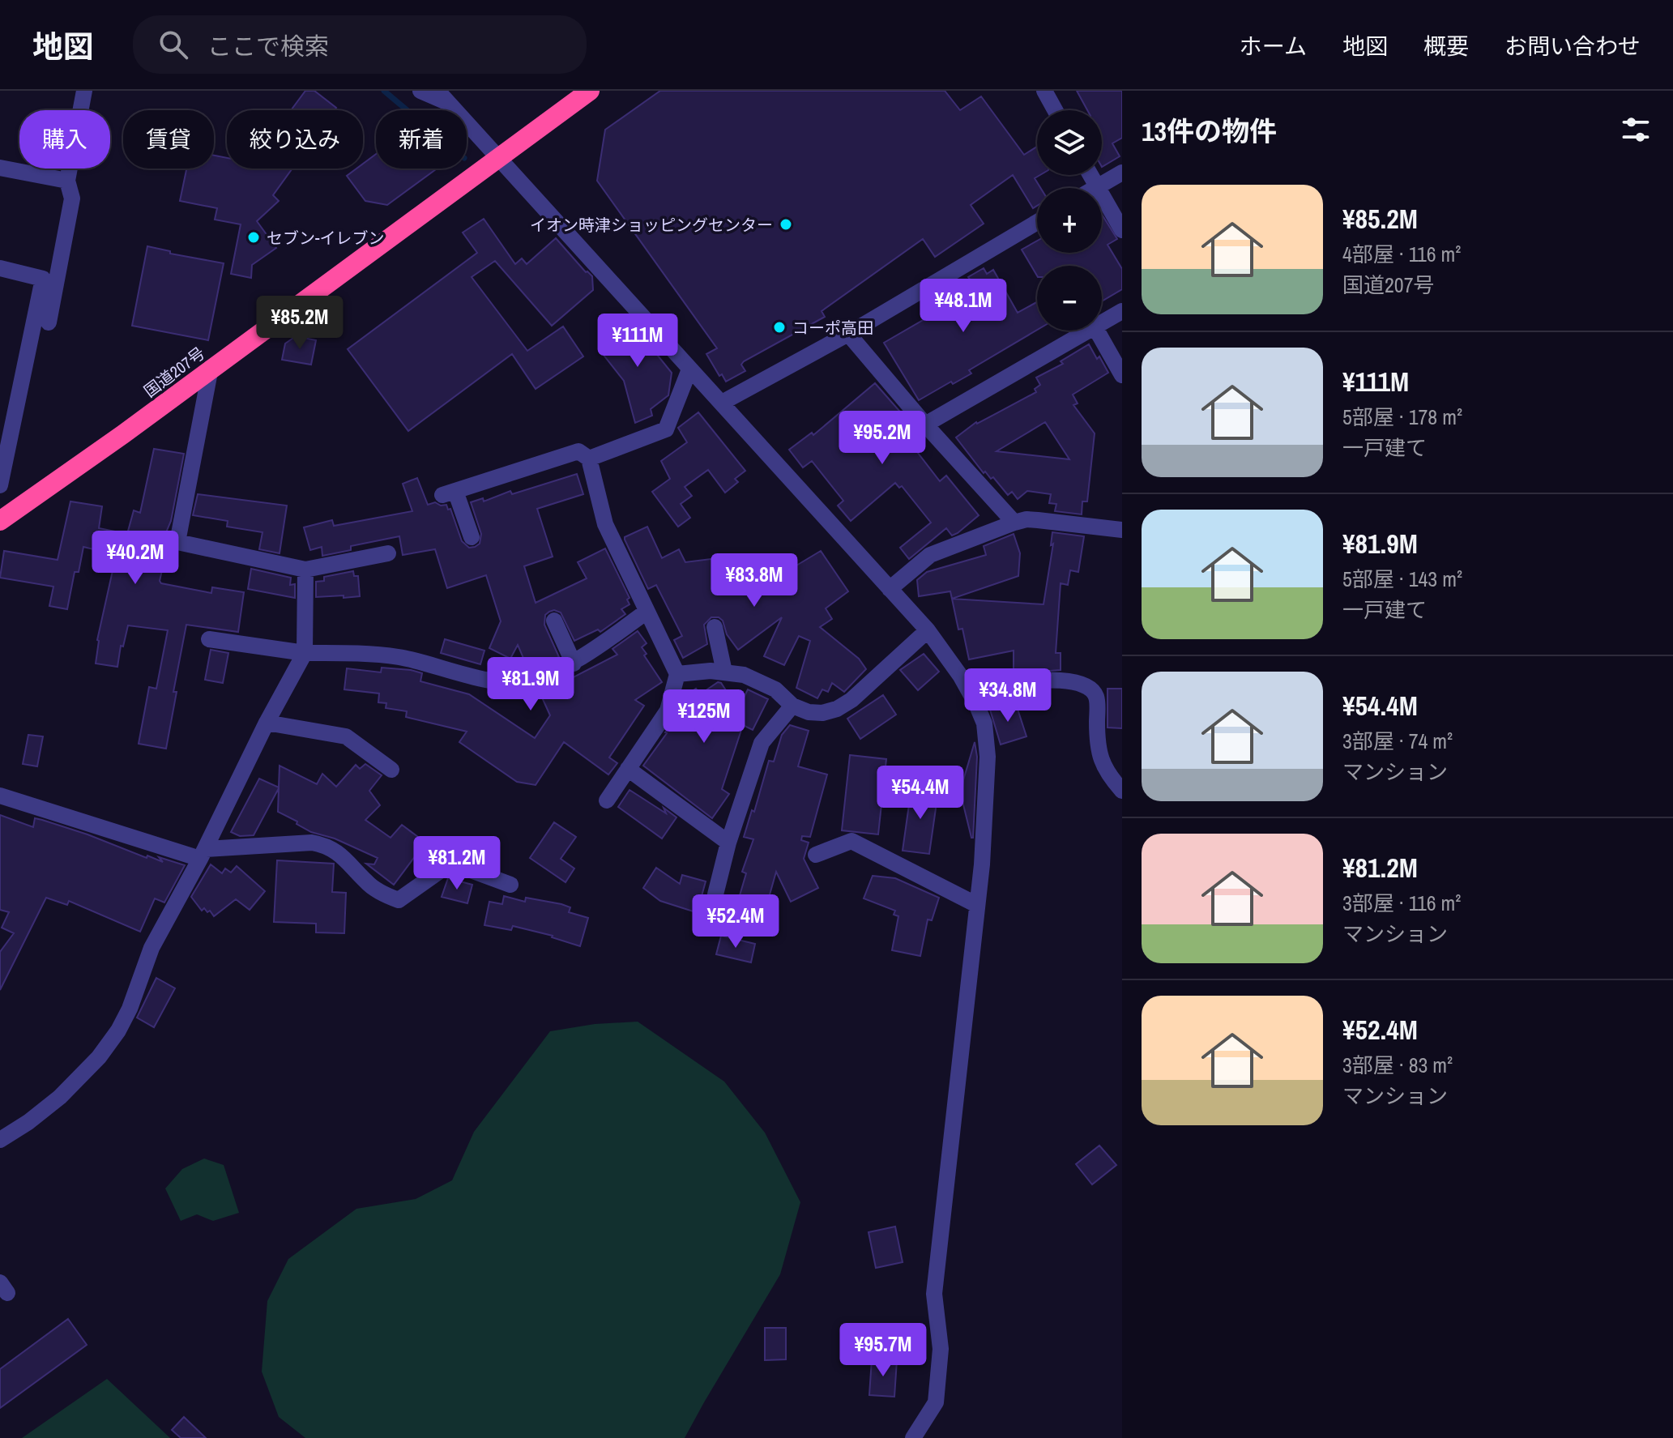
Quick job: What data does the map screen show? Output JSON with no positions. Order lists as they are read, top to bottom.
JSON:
{
  "streets": {
    "highway": ["国道207号"]
  },
  "places": ["イオン時津ショッピングセンター", "セブン-イレブン", "コーポ高田"],
  "page": {
    "header": "地図",
    "search": "ここで検索",
    "nav": [
      "ホーム",
      "地図",
      "概要",
      "お問い合わせ"
    ],
    "heading": "13件の物件",
    "map_buttons": ["+", "−"],
    "chip": [
      "購入",
      "賃貸",
      "絞り込み",
      "新着"
    ],
    "list": [
      {
        "name": "¥85.2M",
        "note": "4部屋 · 116 m² · 国道207号"
      },
      {
        "name": "¥111M",
        "note": "5部屋 · 178 m² · 一戸建て"
      },
      {
        "name": "¥81.9M",
        "note": "5部屋 · 143 m² · 一戸建て"
      },
      {
        "name": "¥54.4M",
        "note": "3部屋 · 74 m² · マンション"
      },
      {
        "name": "¥81.2M",
        "note": "3部屋 · 116 m² · マンション"
      },
      {
        "name": "¥52.4M",
        "note": "3部屋 · 83 m² · マンション"
      }
    ],
    "price": [
      "¥48.1M",
      "¥85.2M",
      "¥111M",
      "¥95.2M",
      "¥40.2M",
      "¥83.8M",
      "¥81.9M",
      "¥34.8M",
      "¥125M",
      "¥54.4M",
      "¥81.2M",
      "¥52.4M",
      "¥95.7M"
    ]
  }
}
